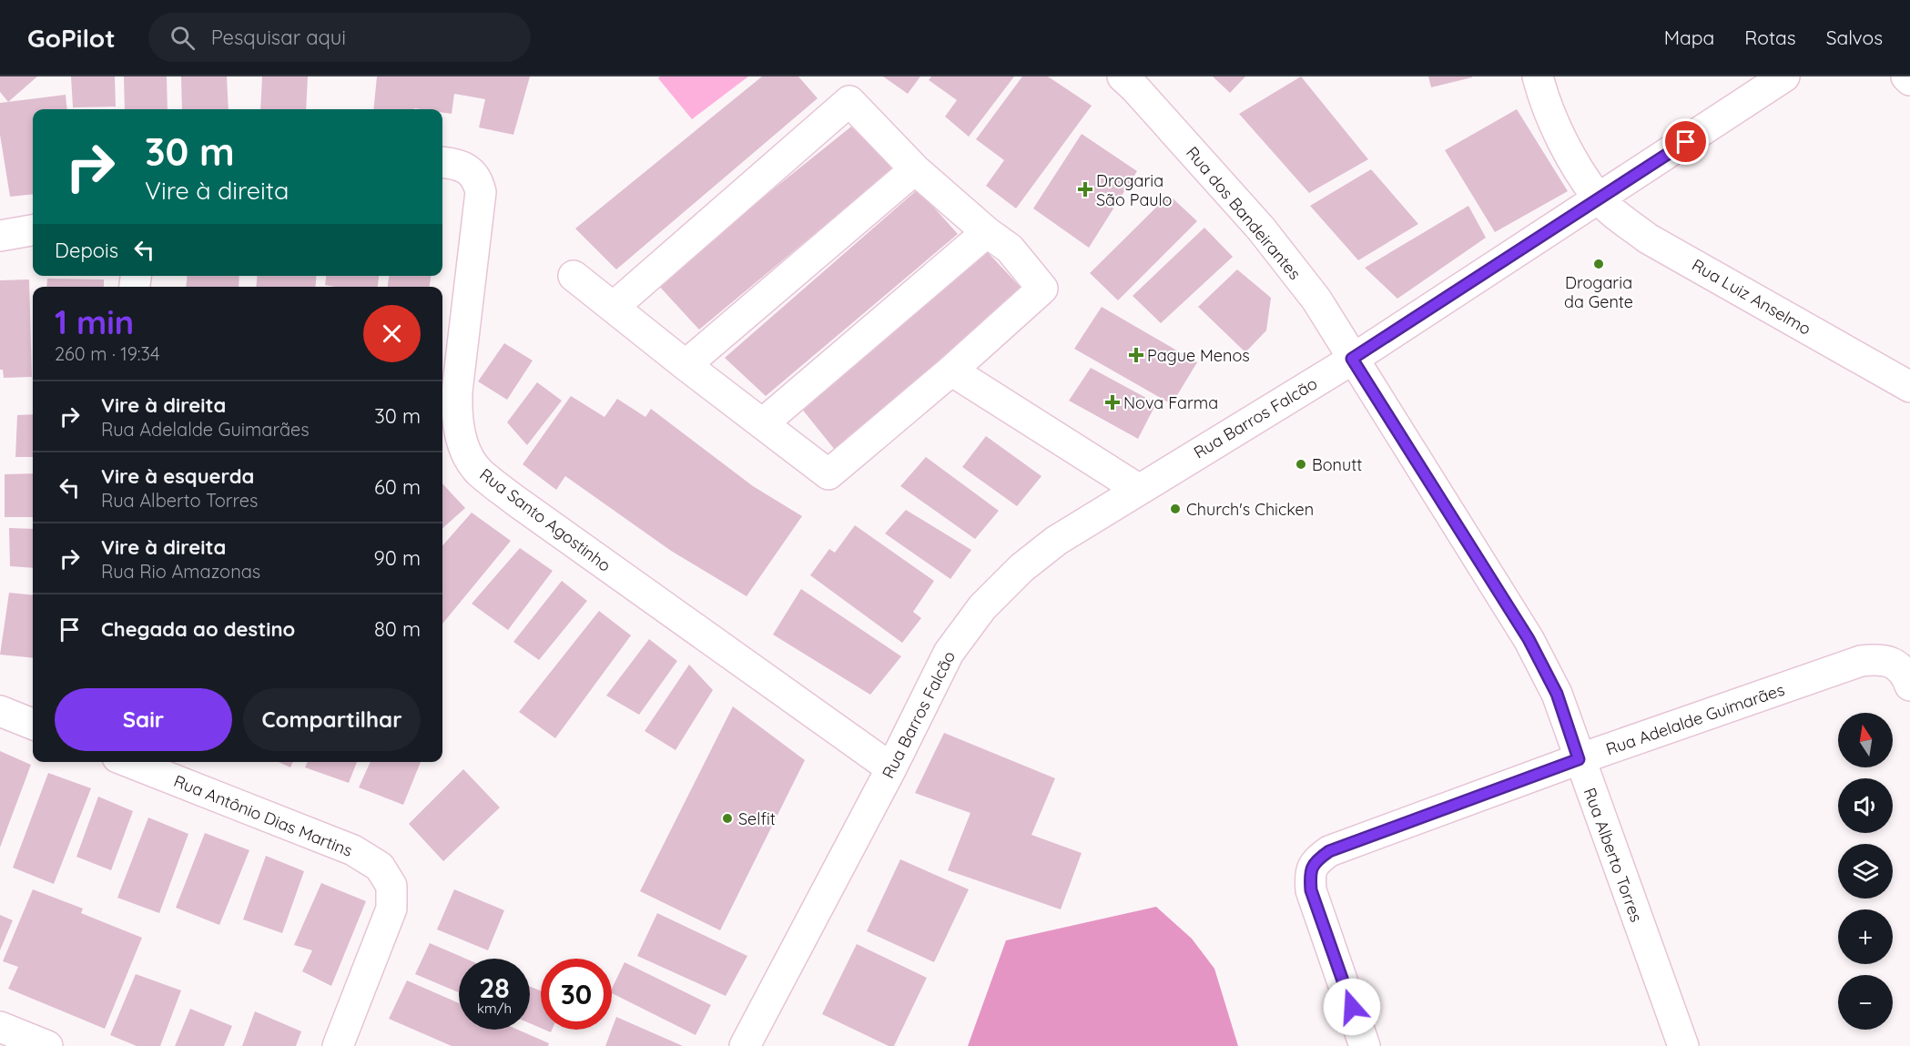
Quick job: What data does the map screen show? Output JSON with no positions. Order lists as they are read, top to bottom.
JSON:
{
  "streets": {
    "street": [
      "Rua dos Bandeirantes",
      "Rua Luiz Anselmo",
      "Rua Barros Falcão",
      "Rua Santo Agostinho",
      "Rua Adelalde Guimarães",
      "Rua Antônio Dias Martins",
      "Rua Alberto Torres"
    ]
  },
  "crossings": [
    ["Rua dos Bandeirantes", "Rua Barros Falcão"],
    ["Rua dos Bandeirantes", "Rua Alberto Torres"],
    ["Rua Luiz Anselmo", "Rua Barros Falcão"],
    ["Rua Barros Falcão", "Rua Santo Agostinho"],
    ["Rua Barros Falcão", "Rua Alberto Torres"],
    ["Rua Adelalde Guimarães", "Rua Alberto Torres"]
  ],
  "places": {
    "health": ["Drogaria São Paulo", "Pague Menos", "Nova Farma"],
    "other": [
      "Drogaria da Gente",
      "Bonutt",
      "Church's Chicken",
      "Selfit"
    ]
  },
  "north": "top",
  "page": {
    "header": "GoPilot",
    "search": "Pesquisar aqui",
    "nav": ["Mapa", "Rotas", "Salvos"],
    "turn": ["30 m", "Vire à direita"],
    "then": "Depois",
    "heading": ["1 min", "260 m · 19:34"],
    "list": [
      {
        "name": "Vire à direita",
        "note": "Rua Adelalde Guimarães",
        "value": "30 m"
      },
      {
        "name": "Vire à esquerda",
        "note": "Rua Alberto Torres",
        "value": "60 m"
      },
      {
        "name": "Vire à direita",
        "note": "Rua Rio Amazonas",
        "value": "90 m"
      },
      {
        "name": "Chegada ao destino",
        "value": "80 m"
      }
    ],
    "buttons": ["Sair", "Compartilhar"],
    "map_buttons": ["+", "−"],
    "speed": "28 km/h",
    "limit": "30"
  }
}
